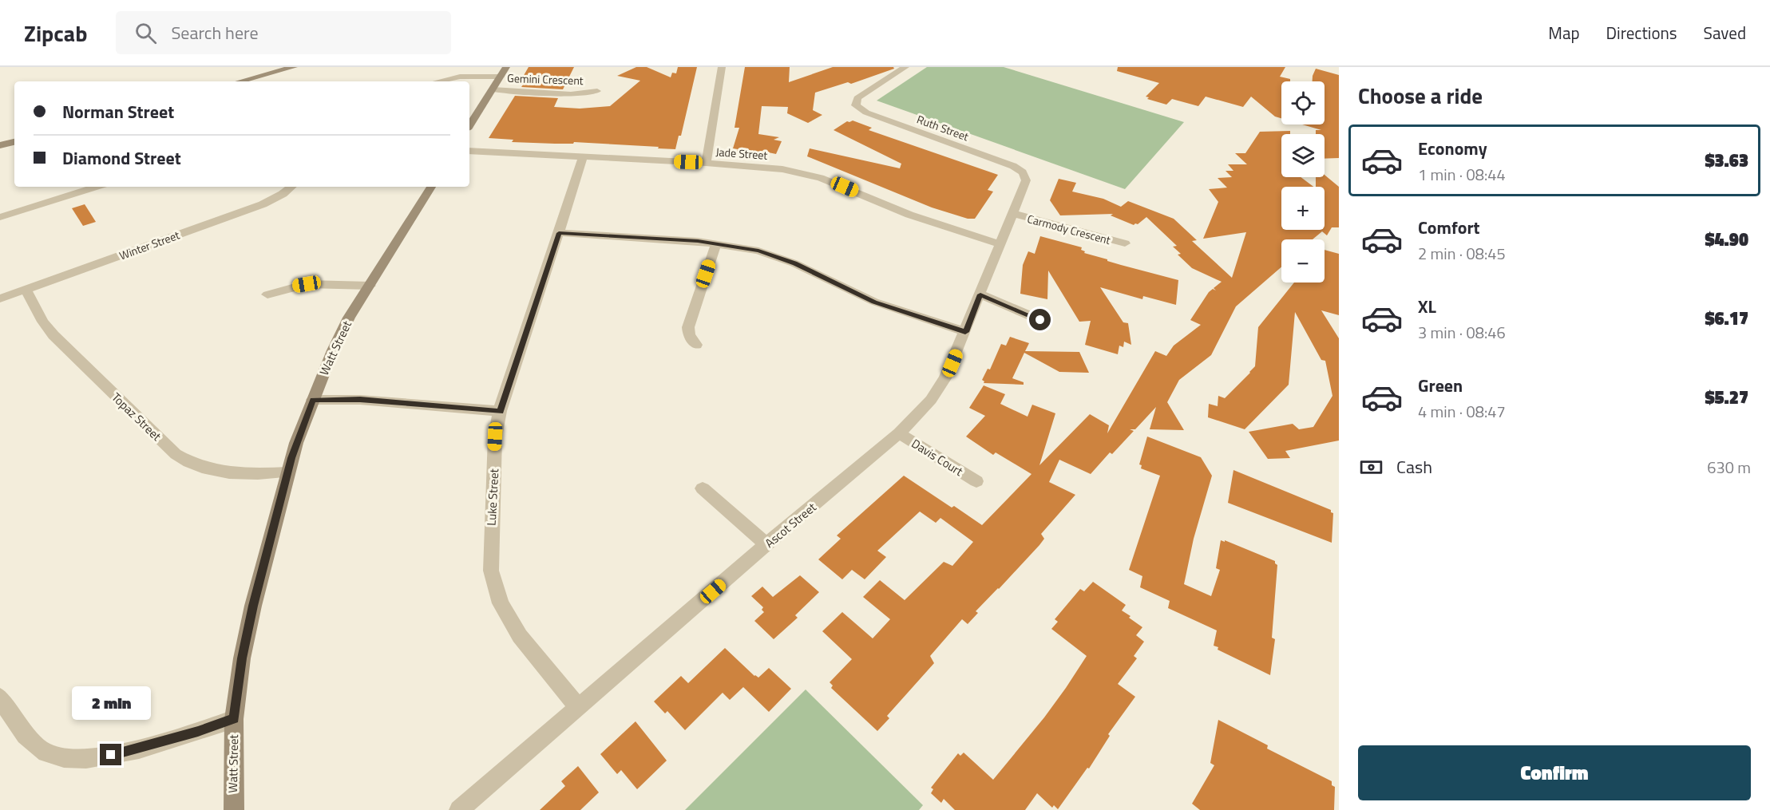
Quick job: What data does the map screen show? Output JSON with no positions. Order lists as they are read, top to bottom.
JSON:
{
  "streets": {
    "main road": ["Watt Street"],
    "street": [
      "Gemini Crescent",
      "Ruth Street",
      "Jade Street",
      "Carmody Crescent",
      "Winter Street",
      "Topaz Street",
      "Davis Court",
      "Luke Street",
      "Ascot Street"
    ]
  },
  "crossings": [
    ["Ruth Street", "Ascot Street"],
    ["Jade Street", "Luke Street"],
    ["Jade Street", "Ascot Street"],
    ["Carmody Crescent", "Ascot Street"],
    ["Winter Street", "Topaz Street"],
    ["Watt Street", "Topaz Street"],
    ["Davis Court", "Ascot Street"],
    ["Luke Street", "Ascot Street"]
  ],
  "page": {
    "header": "Zipcab",
    "search": "Search here",
    "nav": ["Map", "Directions", "Saved"],
    "heading": "Choose a ride",
    "map_buttons": ["+", "−"],
    "banner": ["Norman Street", "Diamond Street"],
    "list": [
      {
        "name": "Economy",
        "note": "1 min · 08:44",
        "value": "$3.63"
      },
      {
        "name": "Comfort",
        "note": "2 min · 08:45",
        "value": "$4.90"
      },
      {
        "name": "XL",
        "note": "3 min · 08:46",
        "value": "$6.17"
      },
      {
        "name": "Green",
        "note": "4 min · 08:47",
        "value": "$5.27"
      }
    ],
    "pay": ["Cash", "630 m"],
    "bubble": "2 min",
    "buttons": "Confirm"
  }
}
